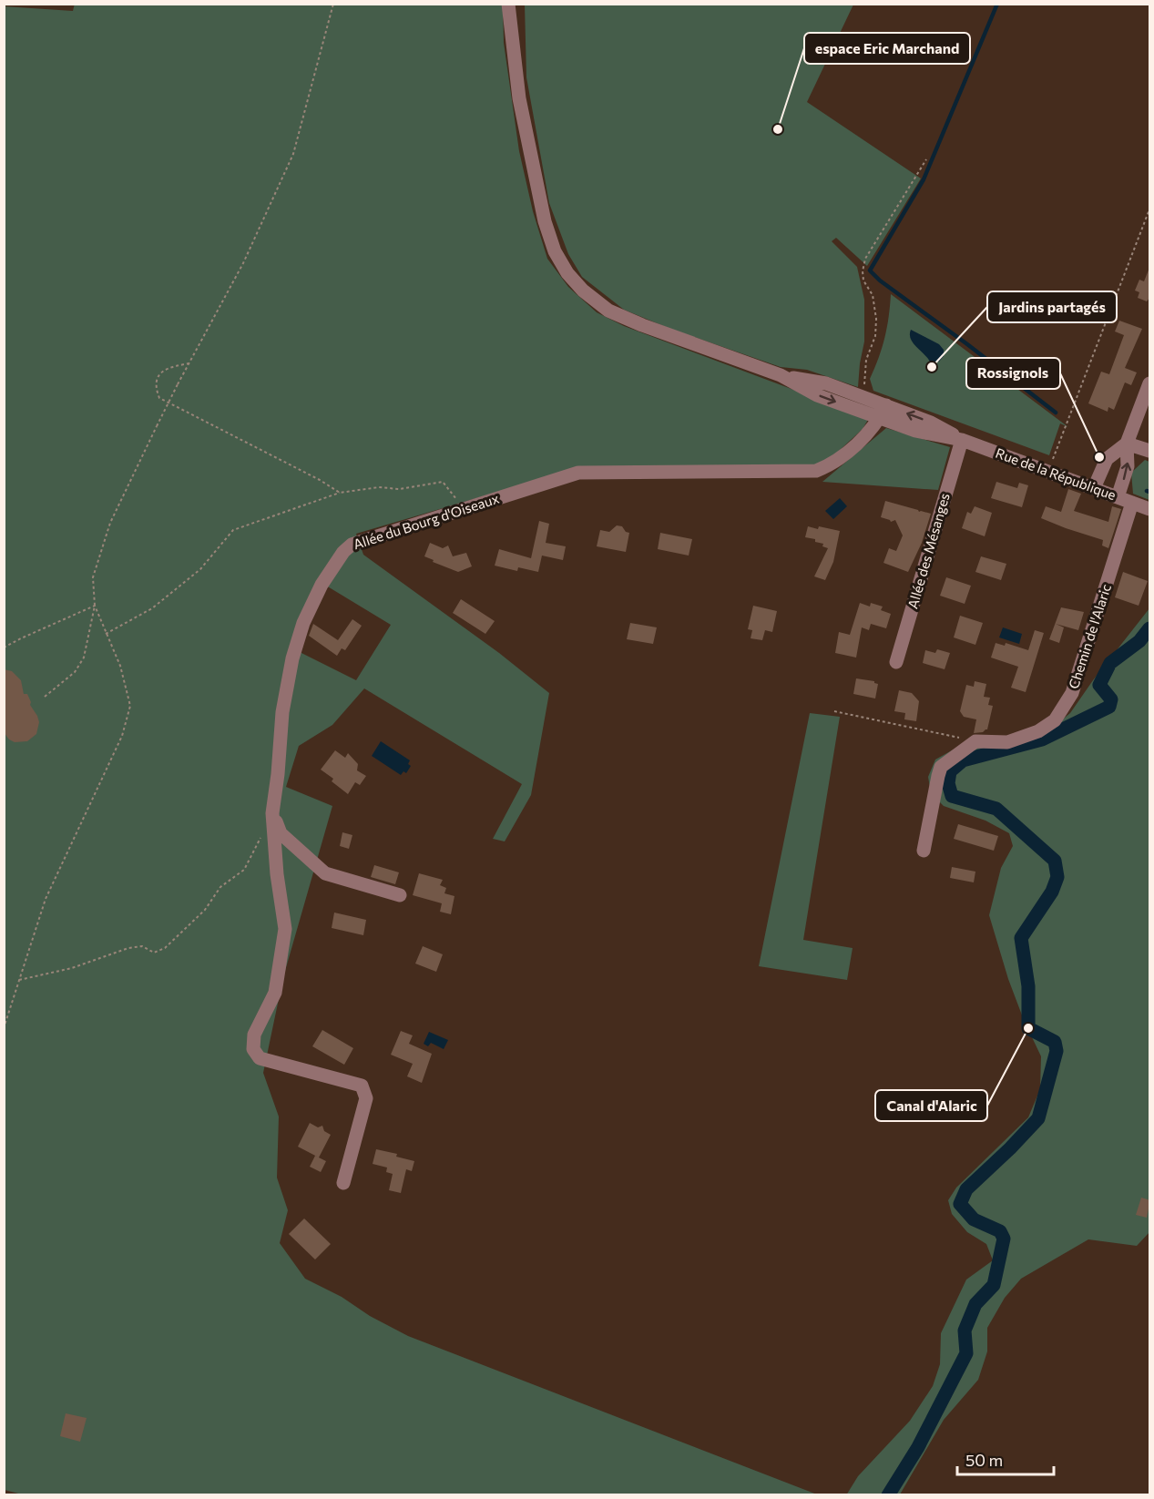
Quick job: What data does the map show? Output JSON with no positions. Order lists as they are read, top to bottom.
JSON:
{
  "streets": {
    "street": [
      "Rue de la République",
      "Allée du Bourg d'Oiseaux",
      "Allée des Mésanges",
      "Chemin de l'Alaric"
    ]
  },
  "crossings": [
    ["Rue de la République", "Allée du Bourg d'Oiseaux"],
    ["Rue de la République", "Allée des Mésanges"],
    ["Rue de la République", "Chemin de l'Alaric"]
  ],
  "places": [
    "espace Eric Marchand",
    "Jardins partagés",
    "Rossignols",
    "Canal d'Alaric"
  ],
  "scale_bar": "50 m"
}
